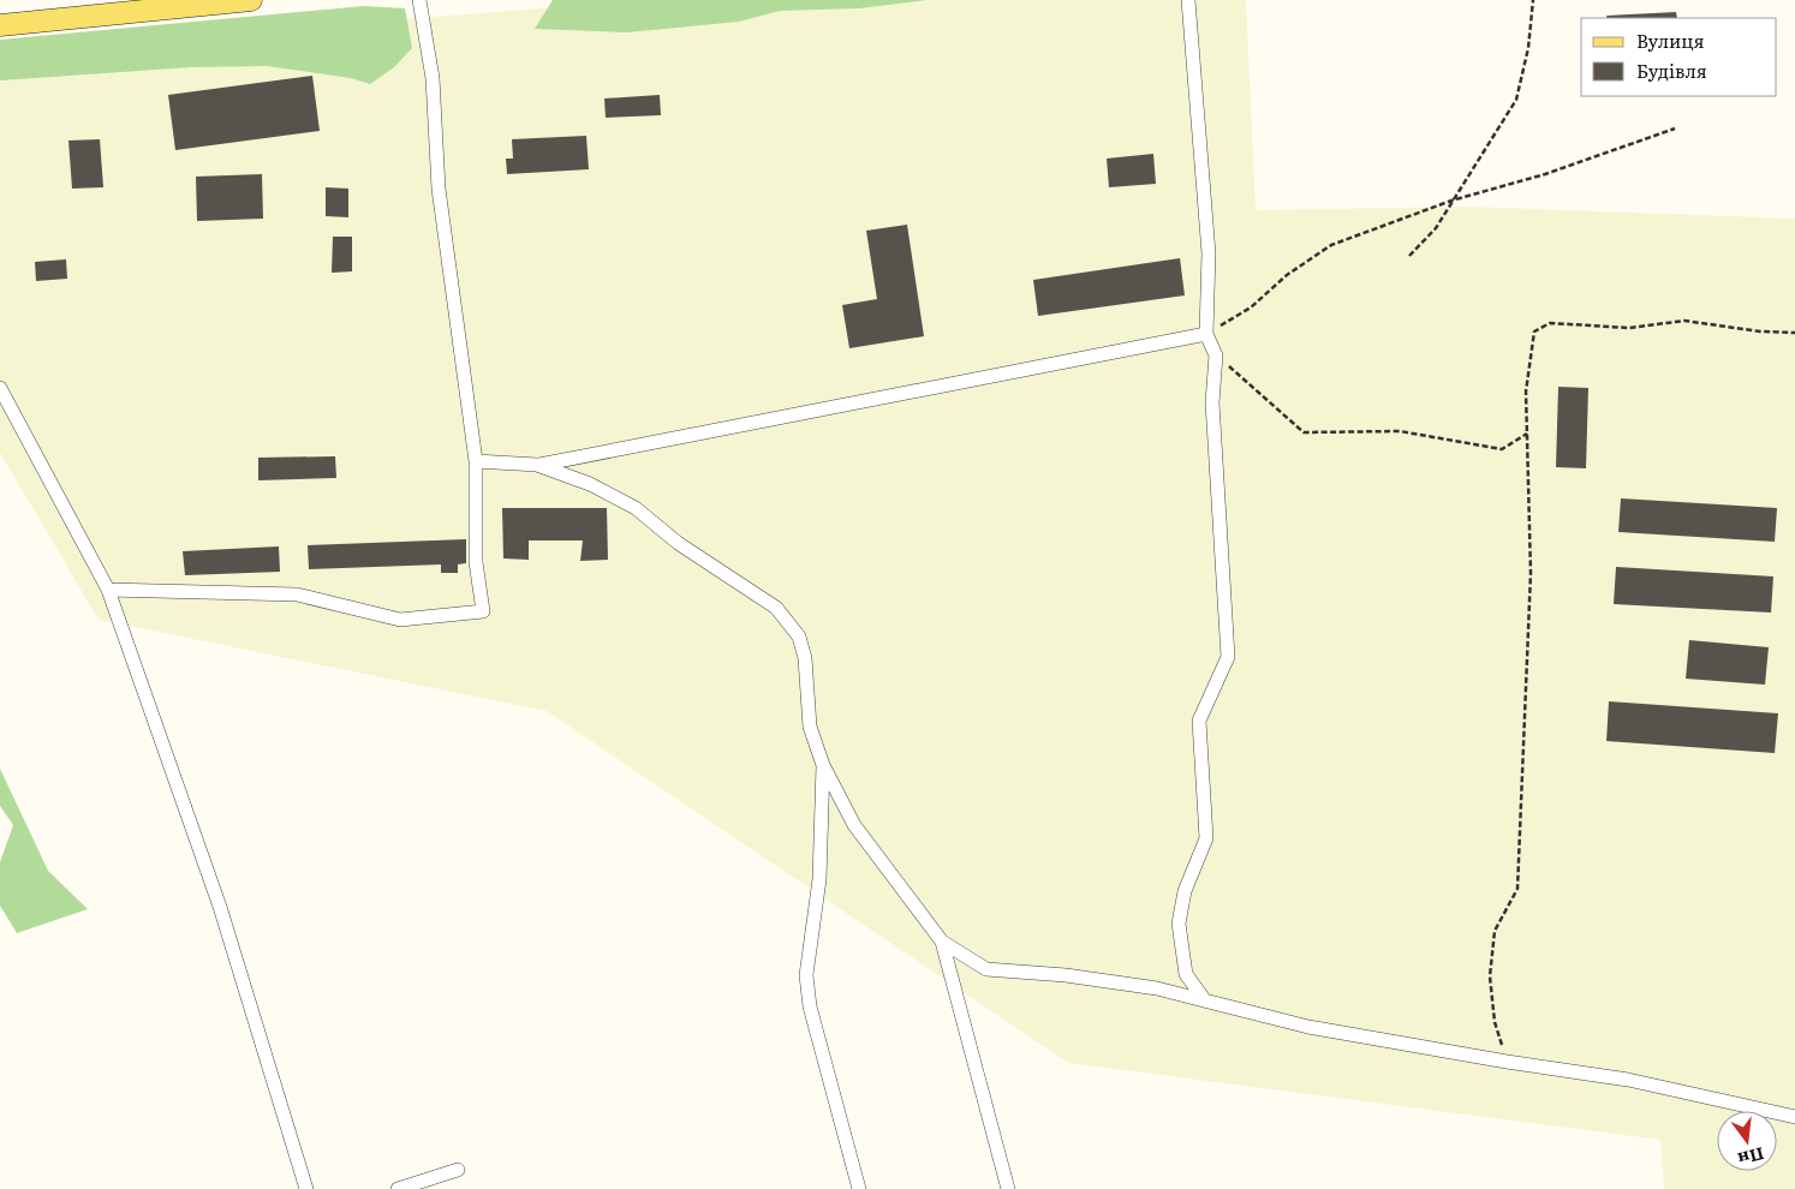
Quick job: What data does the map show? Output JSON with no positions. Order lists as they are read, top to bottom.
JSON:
{
  "legend": ["Вулиця", "Будівля"],
  "north": "bottom"
}
